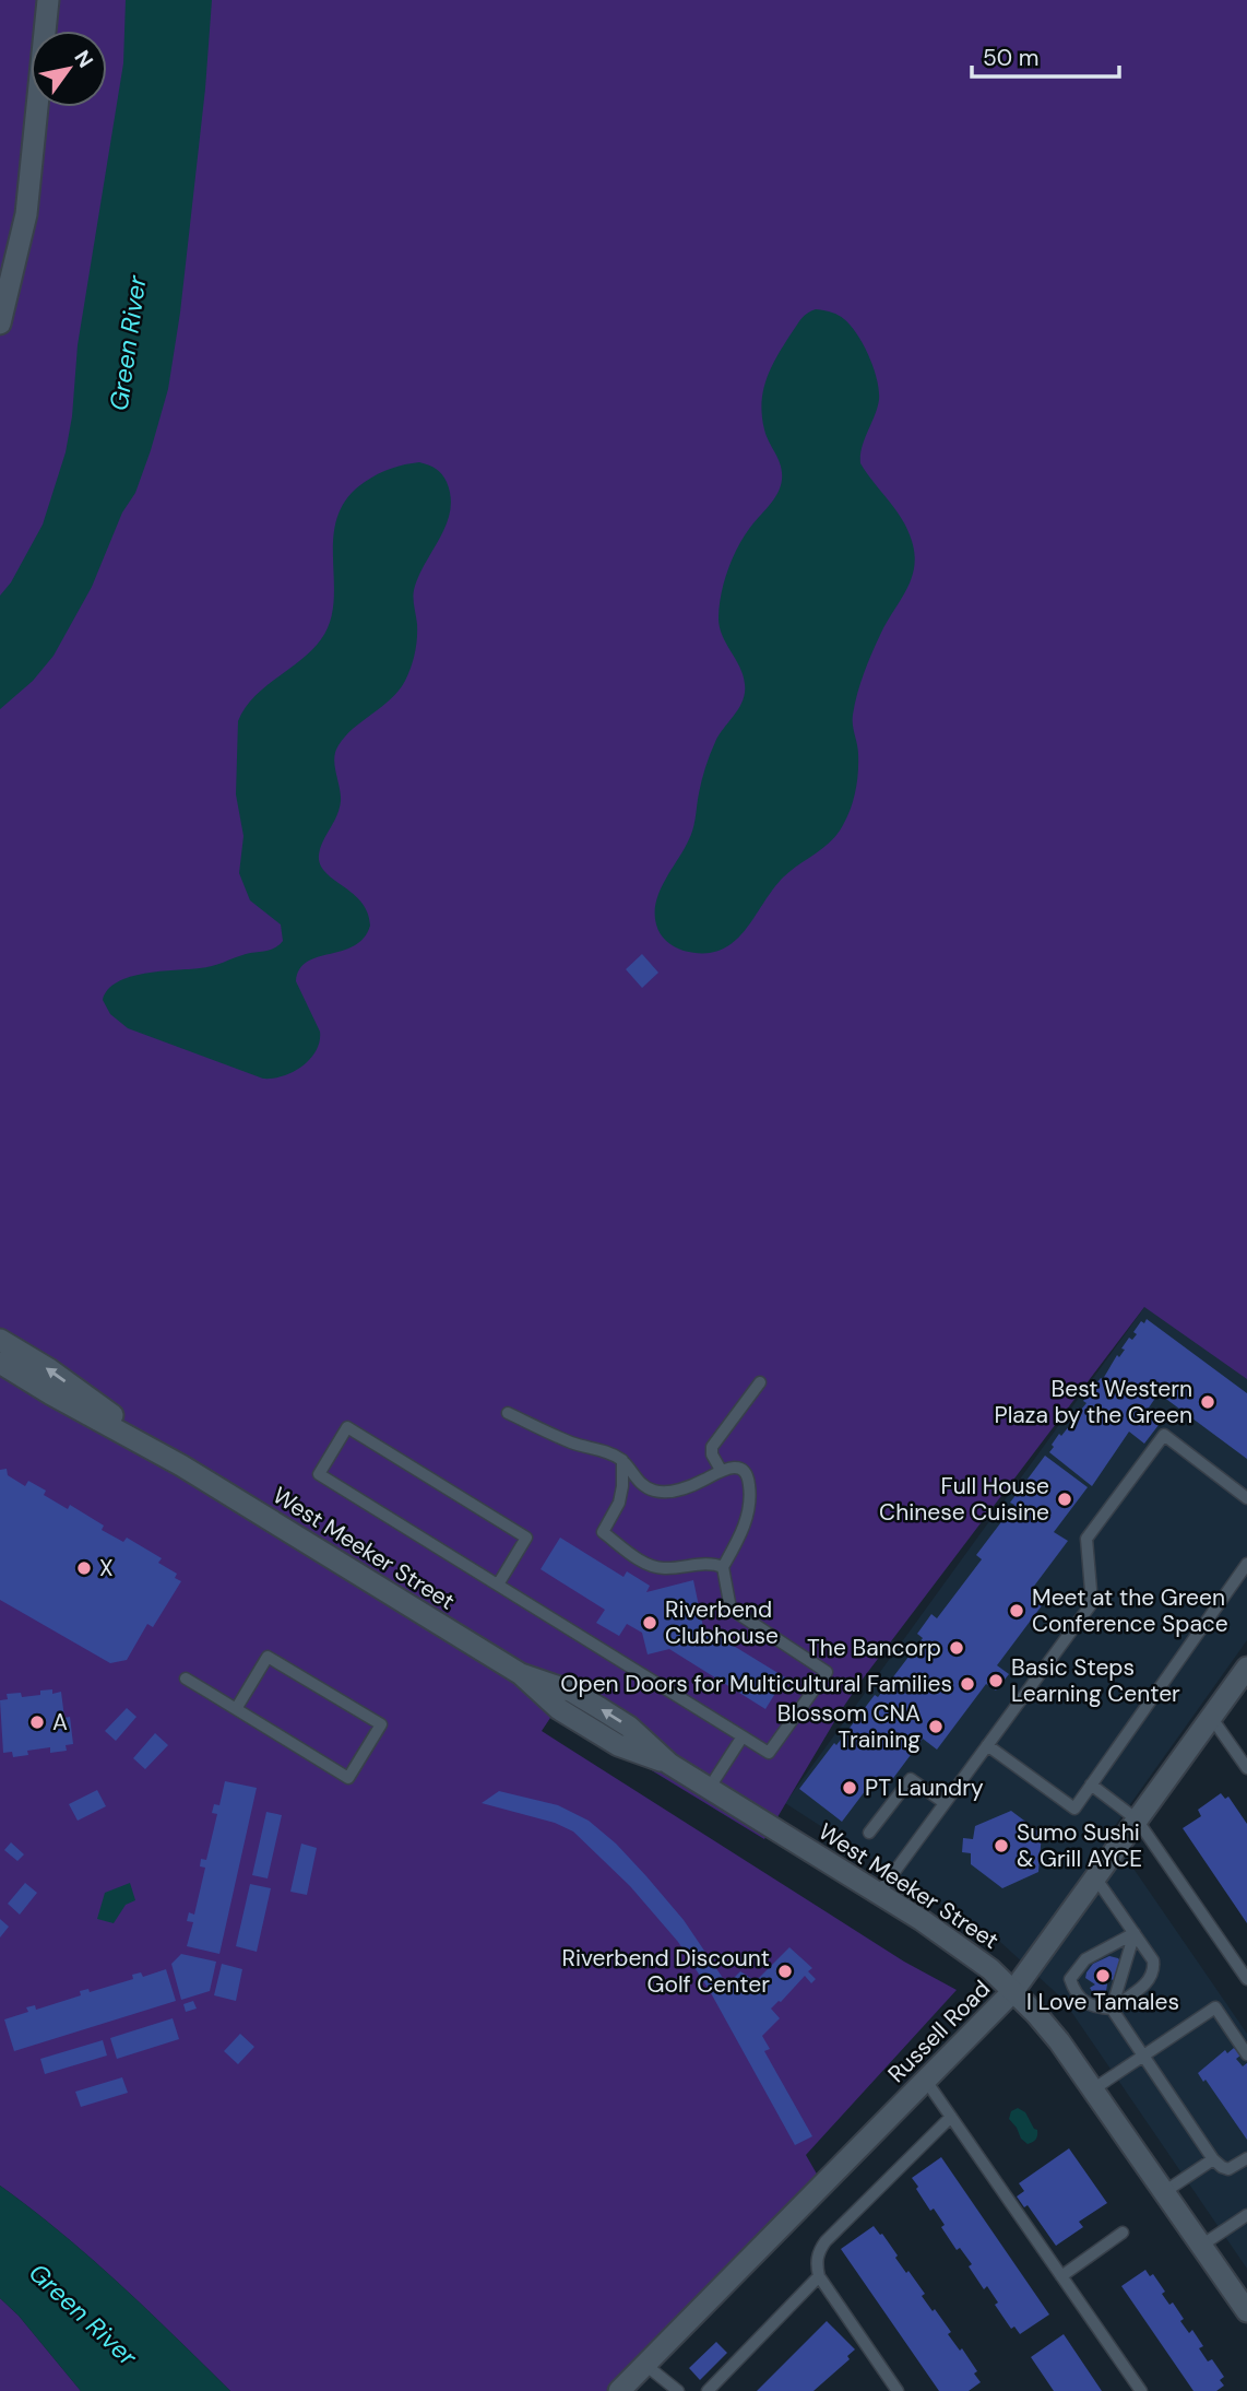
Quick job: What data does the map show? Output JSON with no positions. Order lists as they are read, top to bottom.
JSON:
{
  "streets": {
    "main road": ["West Meeker Street", "Russell Road"]
  },
  "crossings": [
    ["West Meeker Street", "Russell Road"]
  ],
  "water": ["Green River"],
  "places": [
    "Best Western Plaza by the Green",
    "Full House Chinese Cuisine",
    "X",
    "Meet at the Green Conference Space",
    "Riverbend Clubhouse",
    "The Bancorp",
    "Basic Steps Learning Center",
    "Open Doors for Multicultural Families",
    "A",
    "Blossom CNA Training",
    "PT Laundry",
    "Sumo Sushi & Grill AYCE",
    "Riverbend Discount Golf Center",
    "I Love Tamales"
  ],
  "scale_bar": "50 m",
  "north": "top right"
}
